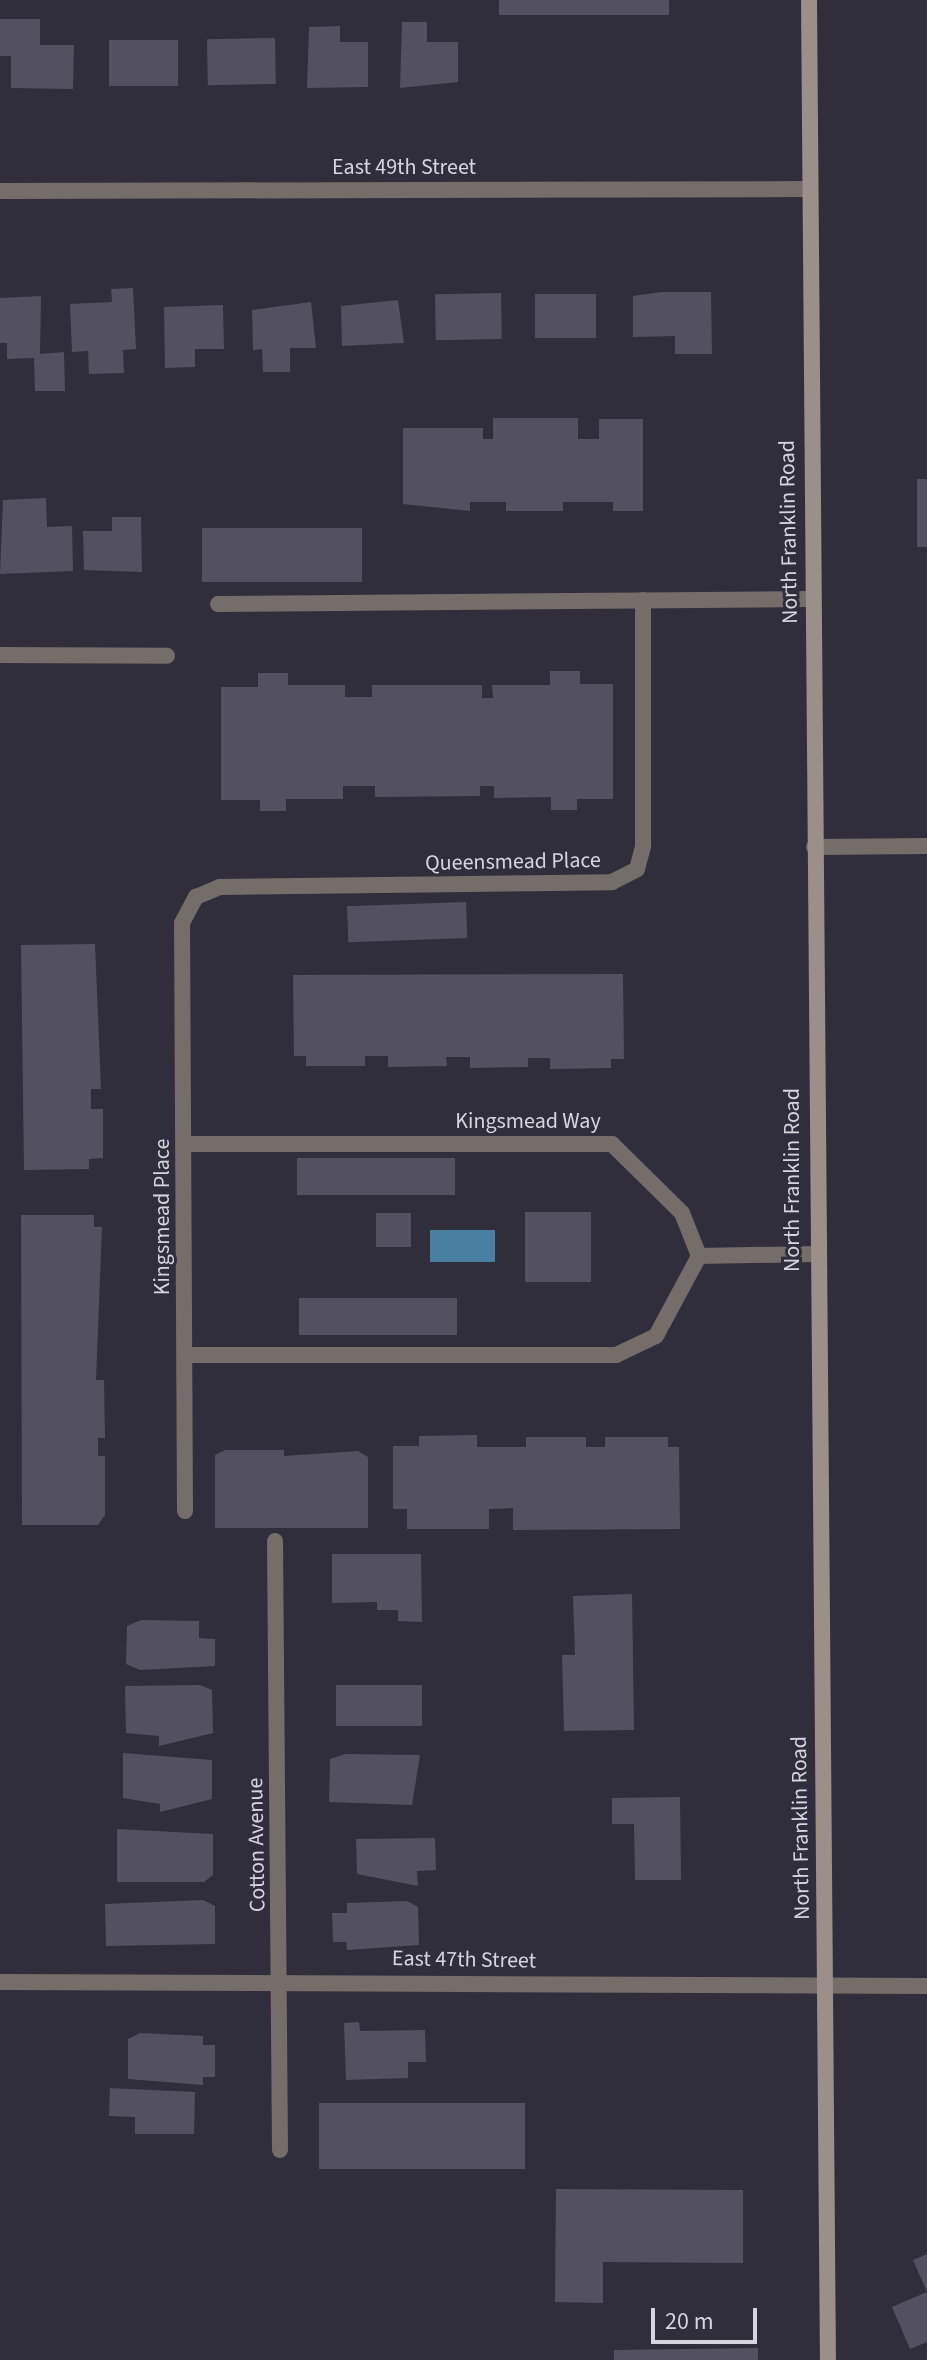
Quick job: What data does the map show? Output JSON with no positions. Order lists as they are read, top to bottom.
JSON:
{
  "streets": {
    "main road": ["North Franklin Road"],
    "street": [
      "East 49th Street",
      "Queensmead Place",
      "Kingsmead Way",
      "Kingsmead Place",
      "Cotton Avenue",
      "East 47th Street"
    ]
  },
  "crossings": [
    ["East 49th Street", "North Franklin Road"],
    ["North Franklin Road", "East 47th Street"],
    ["Queensmead Place", "Kingsmead Place"],
    ["Kingsmead Way", "Kingsmead Place"],
    ["Cotton Avenue", "East 47th Street"]
  ],
  "scale_bar": "20 m"
}
